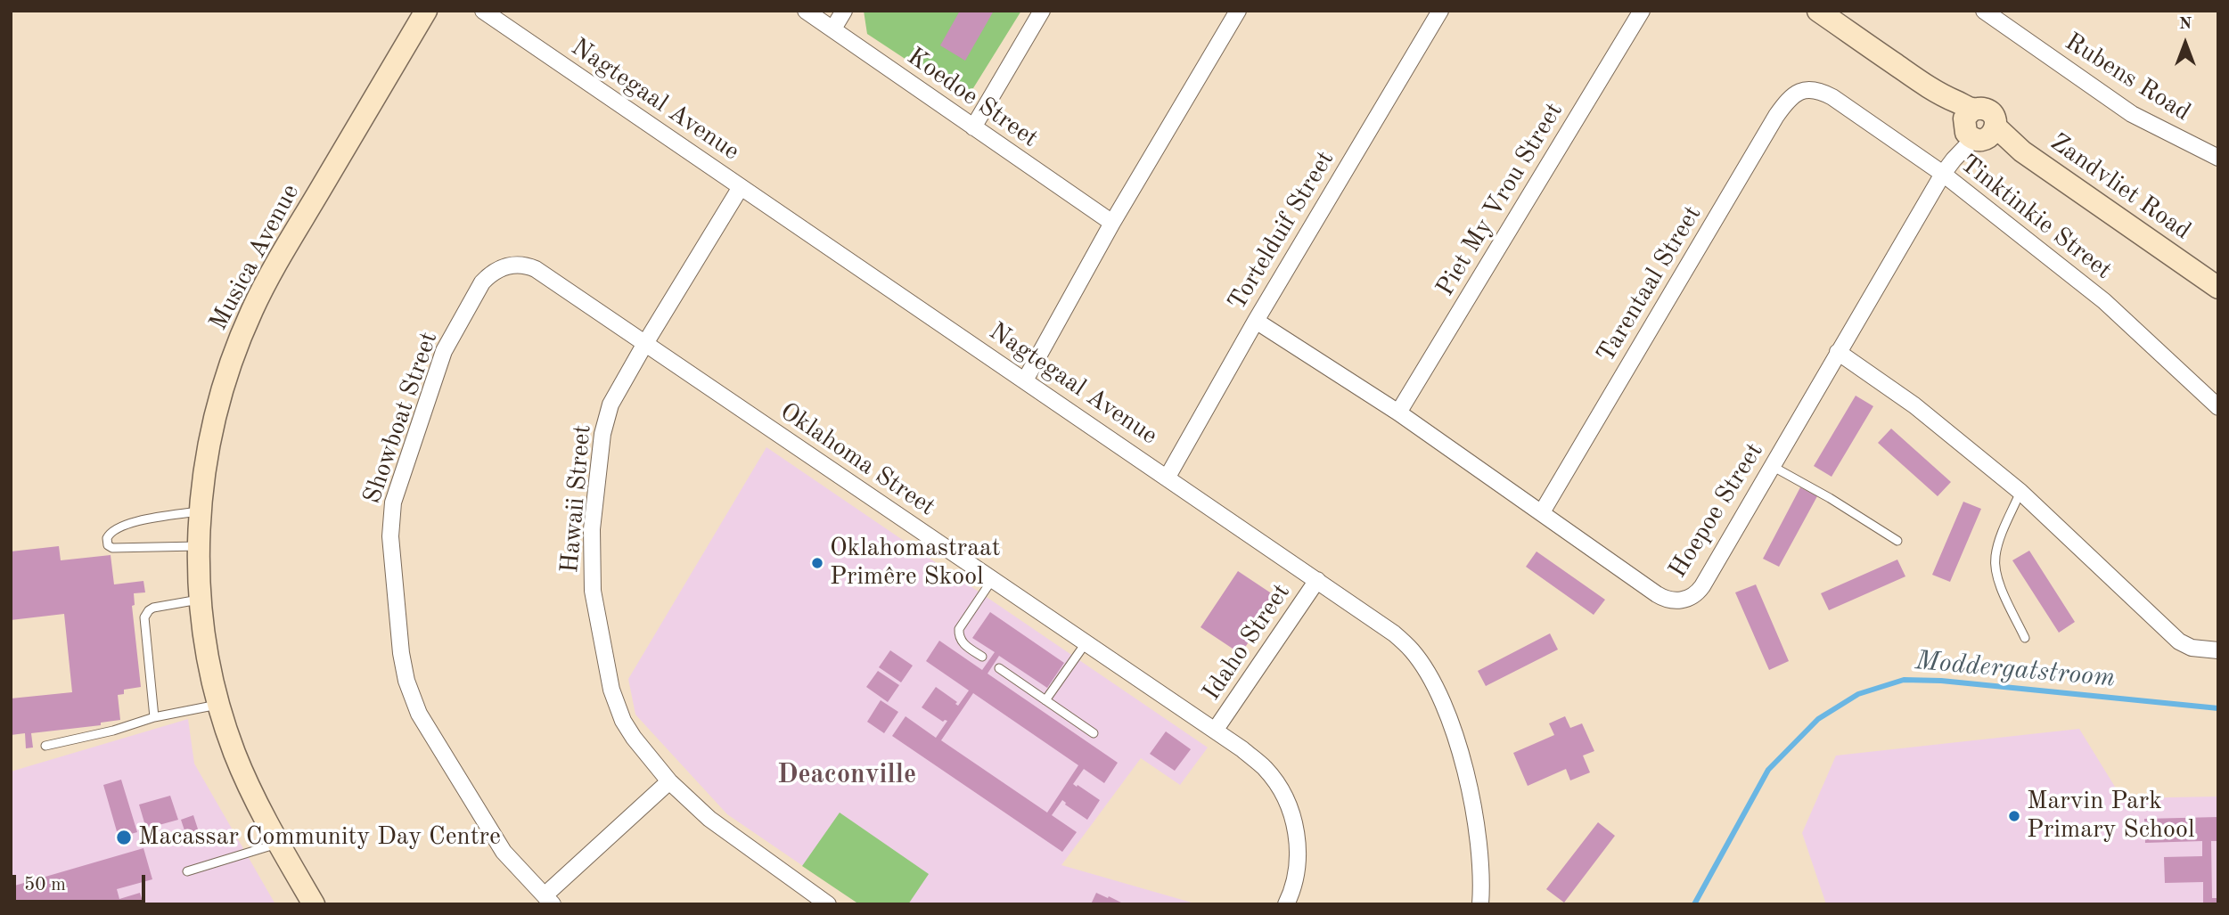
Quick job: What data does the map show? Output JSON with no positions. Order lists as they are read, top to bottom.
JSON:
{
  "streets": {
    "street": [
      "Rubens Road",
      "Koedoe Street",
      "Nagtegaal Avenue",
      "Zandvliet Road",
      "Piet My Vrou Street",
      "Tinktinkie Street",
      "Tortelduif Street",
      "Musica Avenue",
      "Tarentaal Street",
      "Showboat Street",
      "Oklahoma Street",
      "Hawaii Street",
      "Hoepoe Street",
      "Idaho Street"
    ]
  },
  "crossings": [
    ["Nagtegaal Avenue", "Tortelduif Street"],
    ["Nagtegaal Avenue", "Hawaii Street"],
    ["Nagtegaal Avenue", "Idaho Street"],
    ["Zandvliet Road", "Hoepoe Street"],
    ["Piet My Vrou Street", "Hoepoe Street"],
    ["Tinktinkie Street", "Tarentaal Street"],
    ["Tinktinkie Street", "Hoepoe Street"],
    ["Tortelduif Street", "Hoepoe Street"],
    ["Tarentaal Street", "Hoepoe Street"],
    ["Showboat Street", "Oklahoma Street"],
    ["Oklahoma Street", "Hawaii Street"],
    ["Oklahoma Street", "Idaho Street"]
  ],
  "districts": ["Deaconville"],
  "water": ["Moddergatstroom"],
  "places": ["Oklahomastraat Primêre Skool", "Marvin Park Primary School", "Macassar Community Day Centre"],
  "scale_bar": "50 m",
  "north": "top"
}
